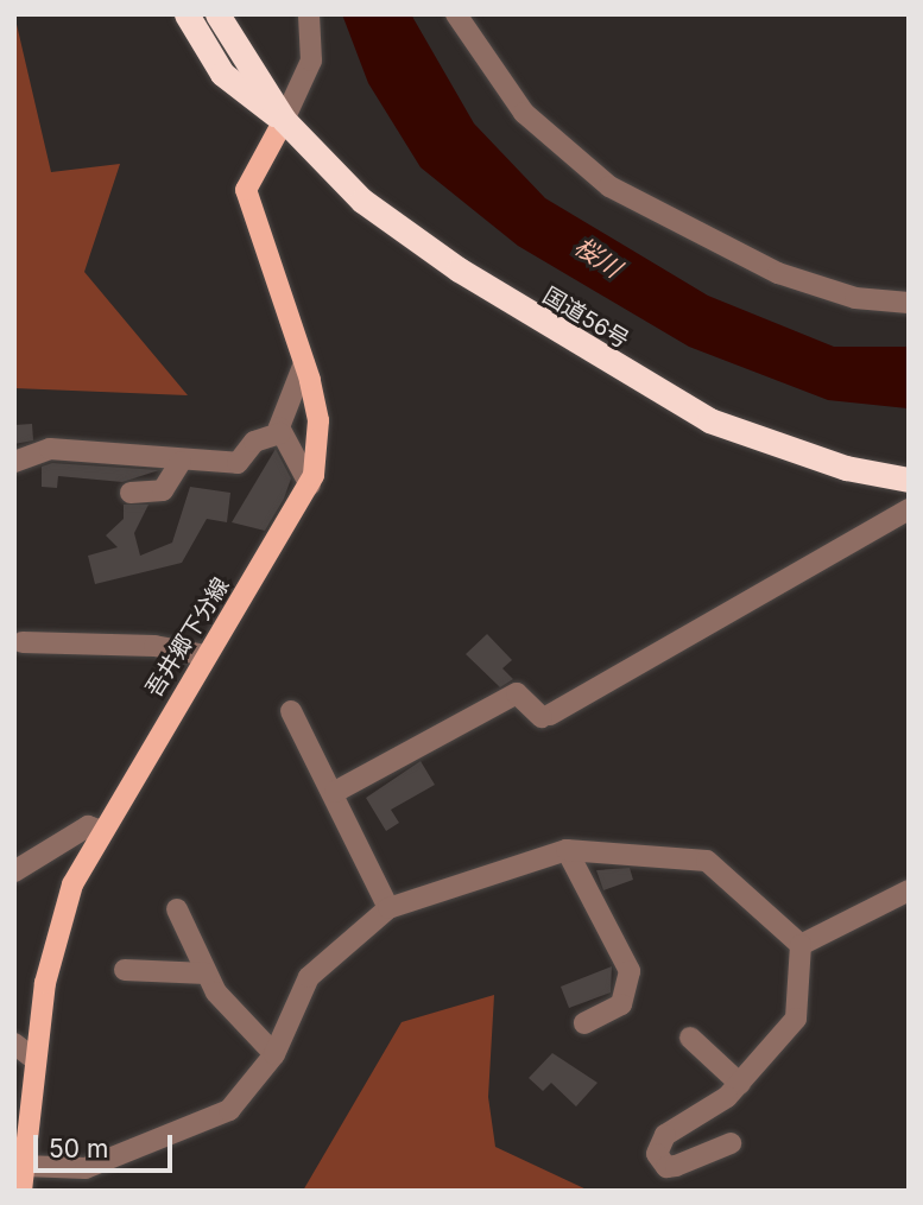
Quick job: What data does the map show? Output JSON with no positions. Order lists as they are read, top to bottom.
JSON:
{
  "streets": {
    "highway": ["国道56号"],
    "main road": ["吾井郷下分線"]
  },
  "crossings": [
    ["国道56号", "吾井郷下分線"]
  ],
  "water": ["桜川"],
  "scale_bar": "50 m"
}
